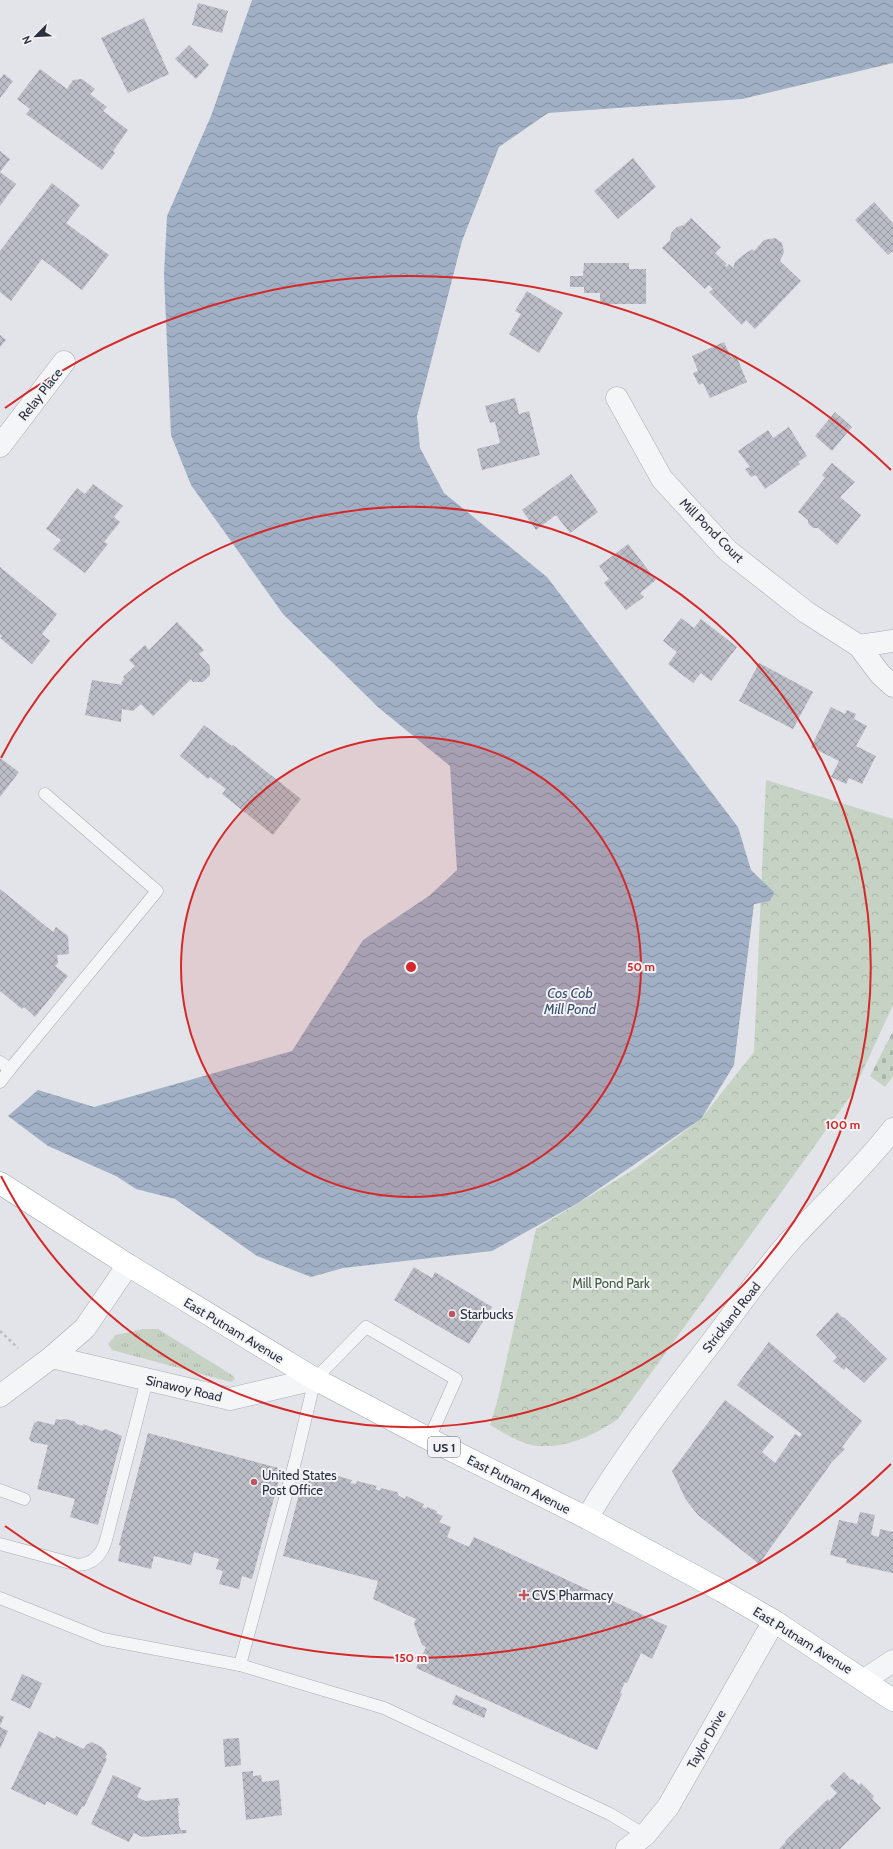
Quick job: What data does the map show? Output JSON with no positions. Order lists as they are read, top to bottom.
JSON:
{
  "streets": {
    "main road": ["East Putnam Avenue", "US 1"],
    "street": [
      "Relay Place",
      "Mill Pond Court",
      "Strickland Road",
      "Sinawoy Road",
      "Taylor Drive"
    ]
  },
  "crossings": [
    ["Strickland Road", "East Putnam Avenue"],
    ["East Putnam Avenue", "Sinawoy Road"],
    ["East Putnam Avenue", "Taylor Drive"]
  ],
  "water": ["Cos Cob Mill Pond"],
  "parks": ["Mill Pond Park"],
  "places": {
    "other": ["Starbucks", "United States Post Office"],
    "health": ["CVS Pharmacy"]
  },
  "north": "bottom left",
  "rings": ["50 m", "100 m", "150 m"]
}
